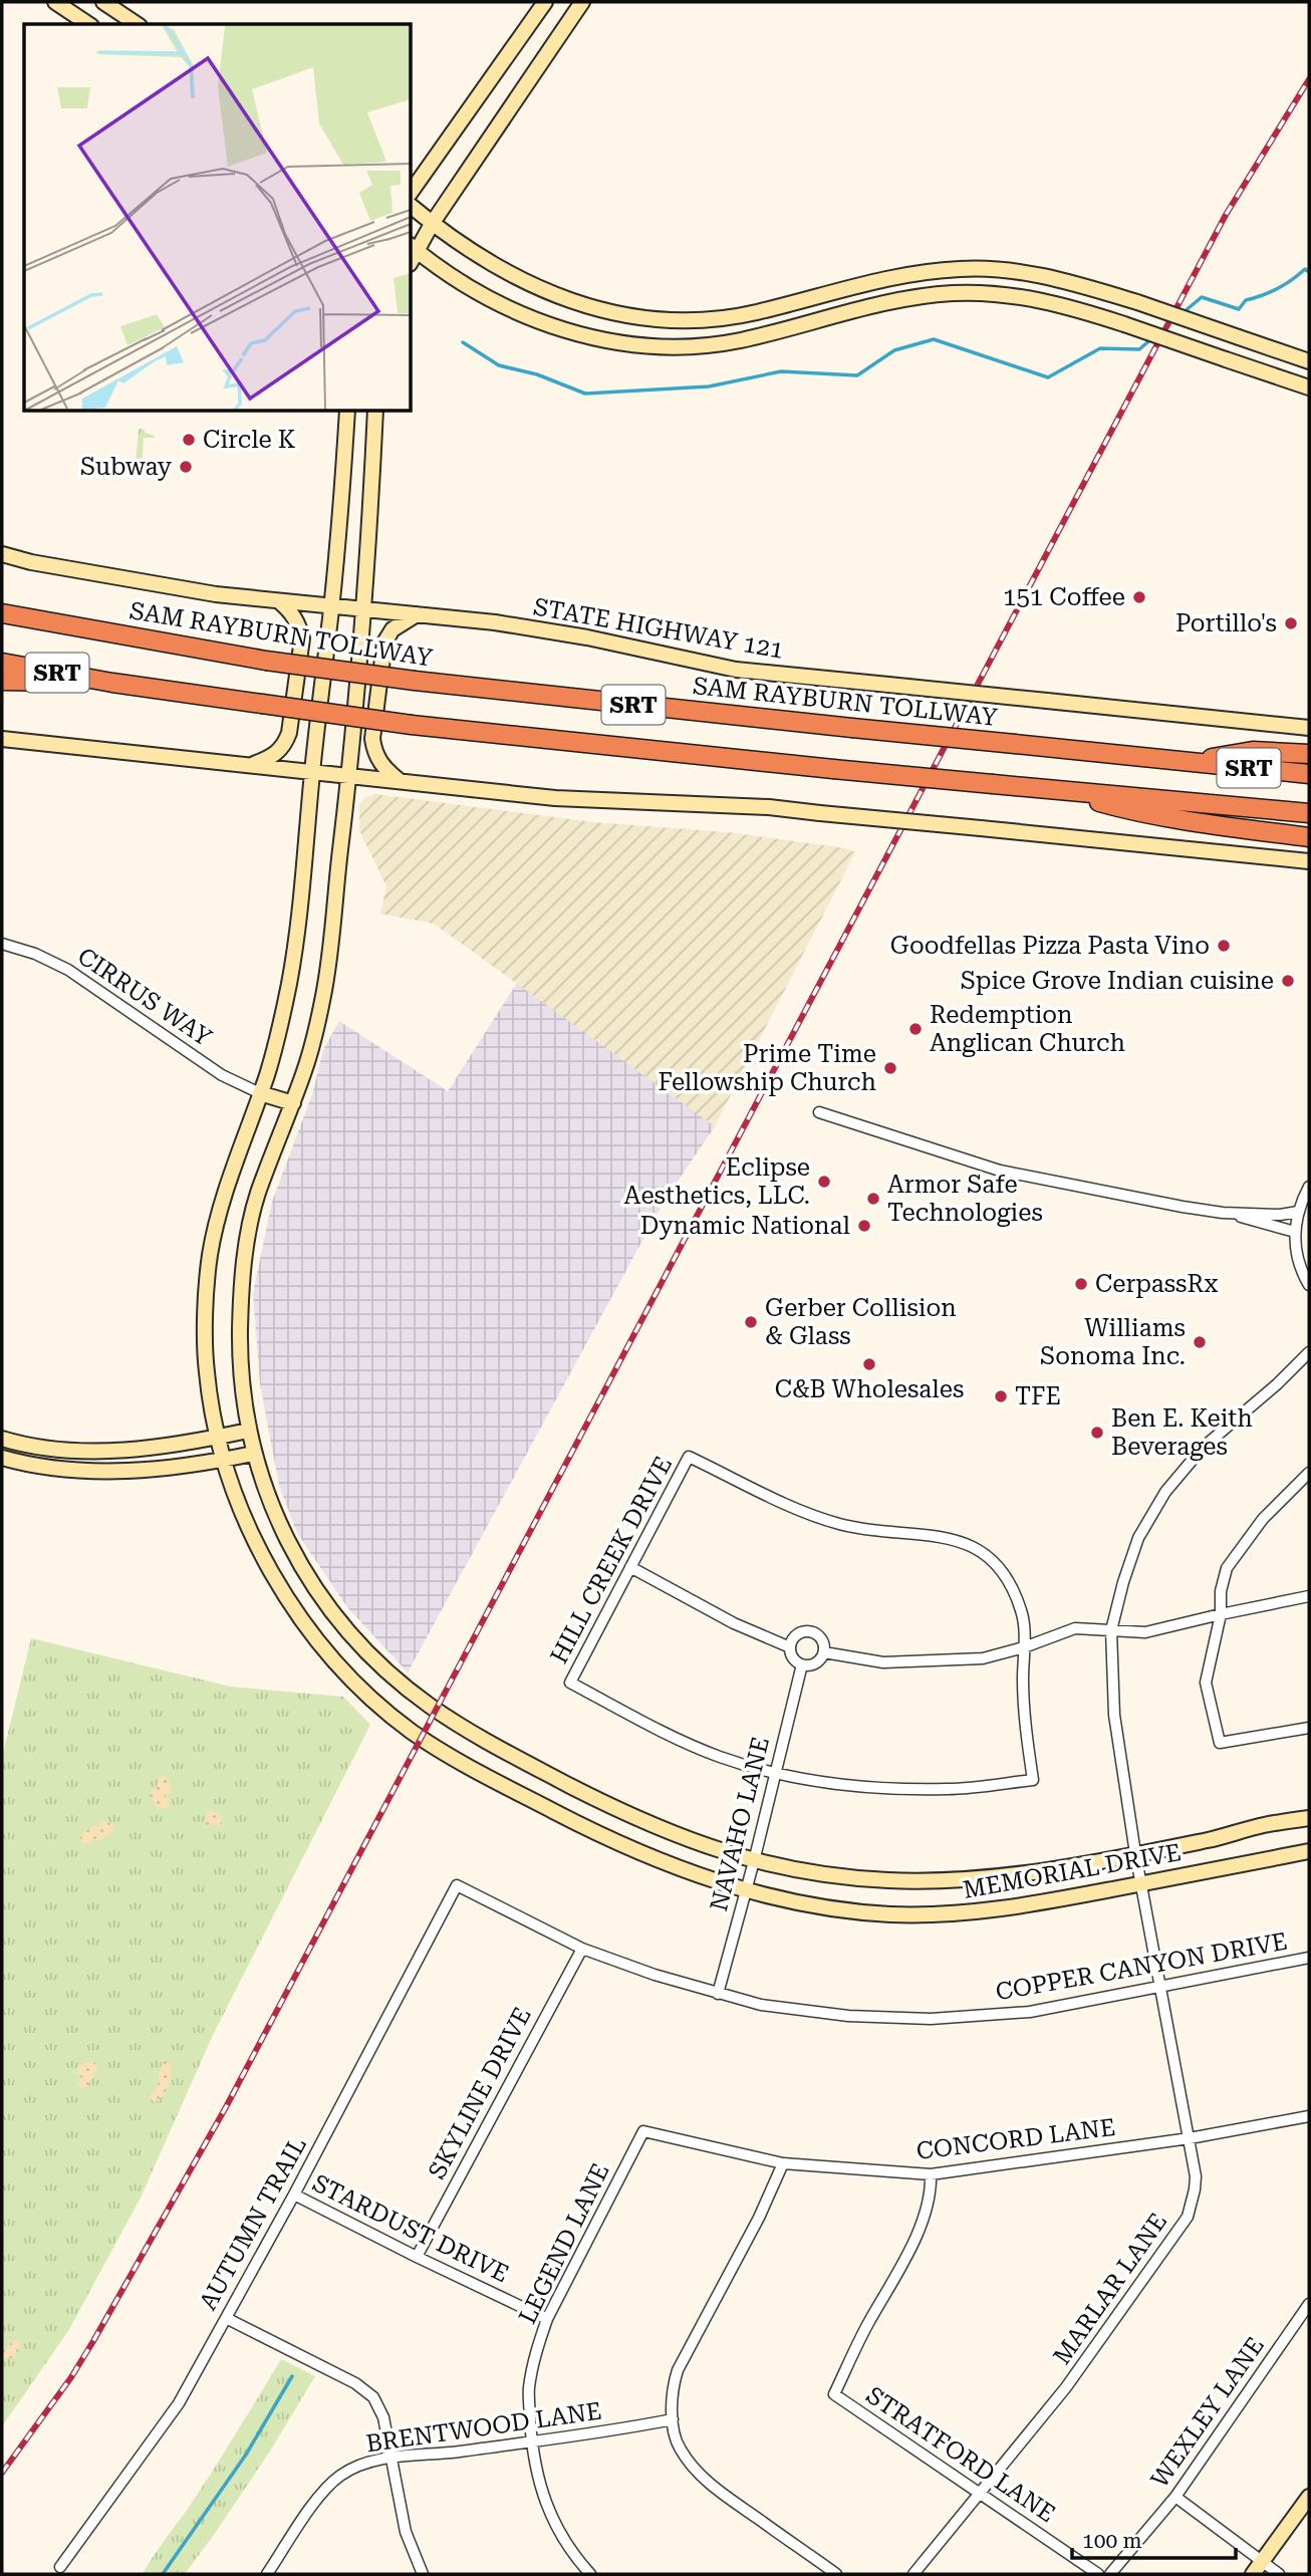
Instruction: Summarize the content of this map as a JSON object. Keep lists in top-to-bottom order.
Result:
{
  "streets": {
    "highway": ["SAM RAYBURN TOLLWAY", "SRT"],
    "main road": ["STATE HIGHWAY 121", "MEMORIAL DRIVE"],
    "street": [
      "CIRRUS WAY",
      "HILL CREEK DRIVE",
      "NAVAHO LANE",
      "COPPER CANYON DRIVE",
      "SKYLINE DRIVE",
      "CONCORD LANE",
      "AUTUMN TRAIL",
      "STARDUST DRIVE",
      "LEGEND LANE",
      "MARLAR LANE",
      "WEXLEY LANE",
      "BRENTWOOD LANE",
      "STRATFORD LANE"
    ]
  },
  "crossings": [
    ["STATE HIGHWAY 121", "MEMORIAL DRIVE"],
    ["CIRRUS WAY", "MEMORIAL DRIVE"],
    ["HILL CREEK DRIVE", "NAVAHO LANE"],
    ["NAVAHO LANE", "MEMORIAL DRIVE"],
    ["NAVAHO LANE", "COPPER CANYON DRIVE"],
    ["MEMORIAL DRIVE", "MARLAR LANE"],
    ["COPPER CANYON DRIVE", "SKYLINE DRIVE"],
    ["COPPER CANYON DRIVE", "AUTUMN TRAIL"],
    ["COPPER CANYON DRIVE", "MARLAR LANE"],
    ["SKYLINE DRIVE", "STARDUST DRIVE"],
    ["CONCORD LANE", "LEGEND LANE"],
    ["CONCORD LANE", "MARLAR LANE"],
    ["CONCORD LANE", "STRATFORD LANE"],
    ["AUTUMN TRAIL", "STARDUST DRIVE"],
    ["STARDUST DRIVE", "LEGEND LANE"],
    ["LEGEND LANE", "BRENTWOOD LANE"],
    ["MARLAR LANE", "STRATFORD LANE"]
  ],
  "places": [
    "Circle K",
    "Subway",
    "151 Coffee",
    "Portillo's",
    "Goodfellas Pizza Pasta Vino",
    "Spice Grove Indian cuisine",
    "Redemption Anglican Church",
    "Prime Time Fellowship Church",
    "Eclipse Aesthetics, LLC.",
    "Armor Safe Technologies",
    "Dynamic National",
    "CerpassRx",
    "Gerber Collision & Glass",
    "Williams Sonoma Inc.",
    "C&B Wholesales",
    "TFE",
    "Ben E. Keith Beverages"
  ],
  "scale_bar": "100 m"
}
